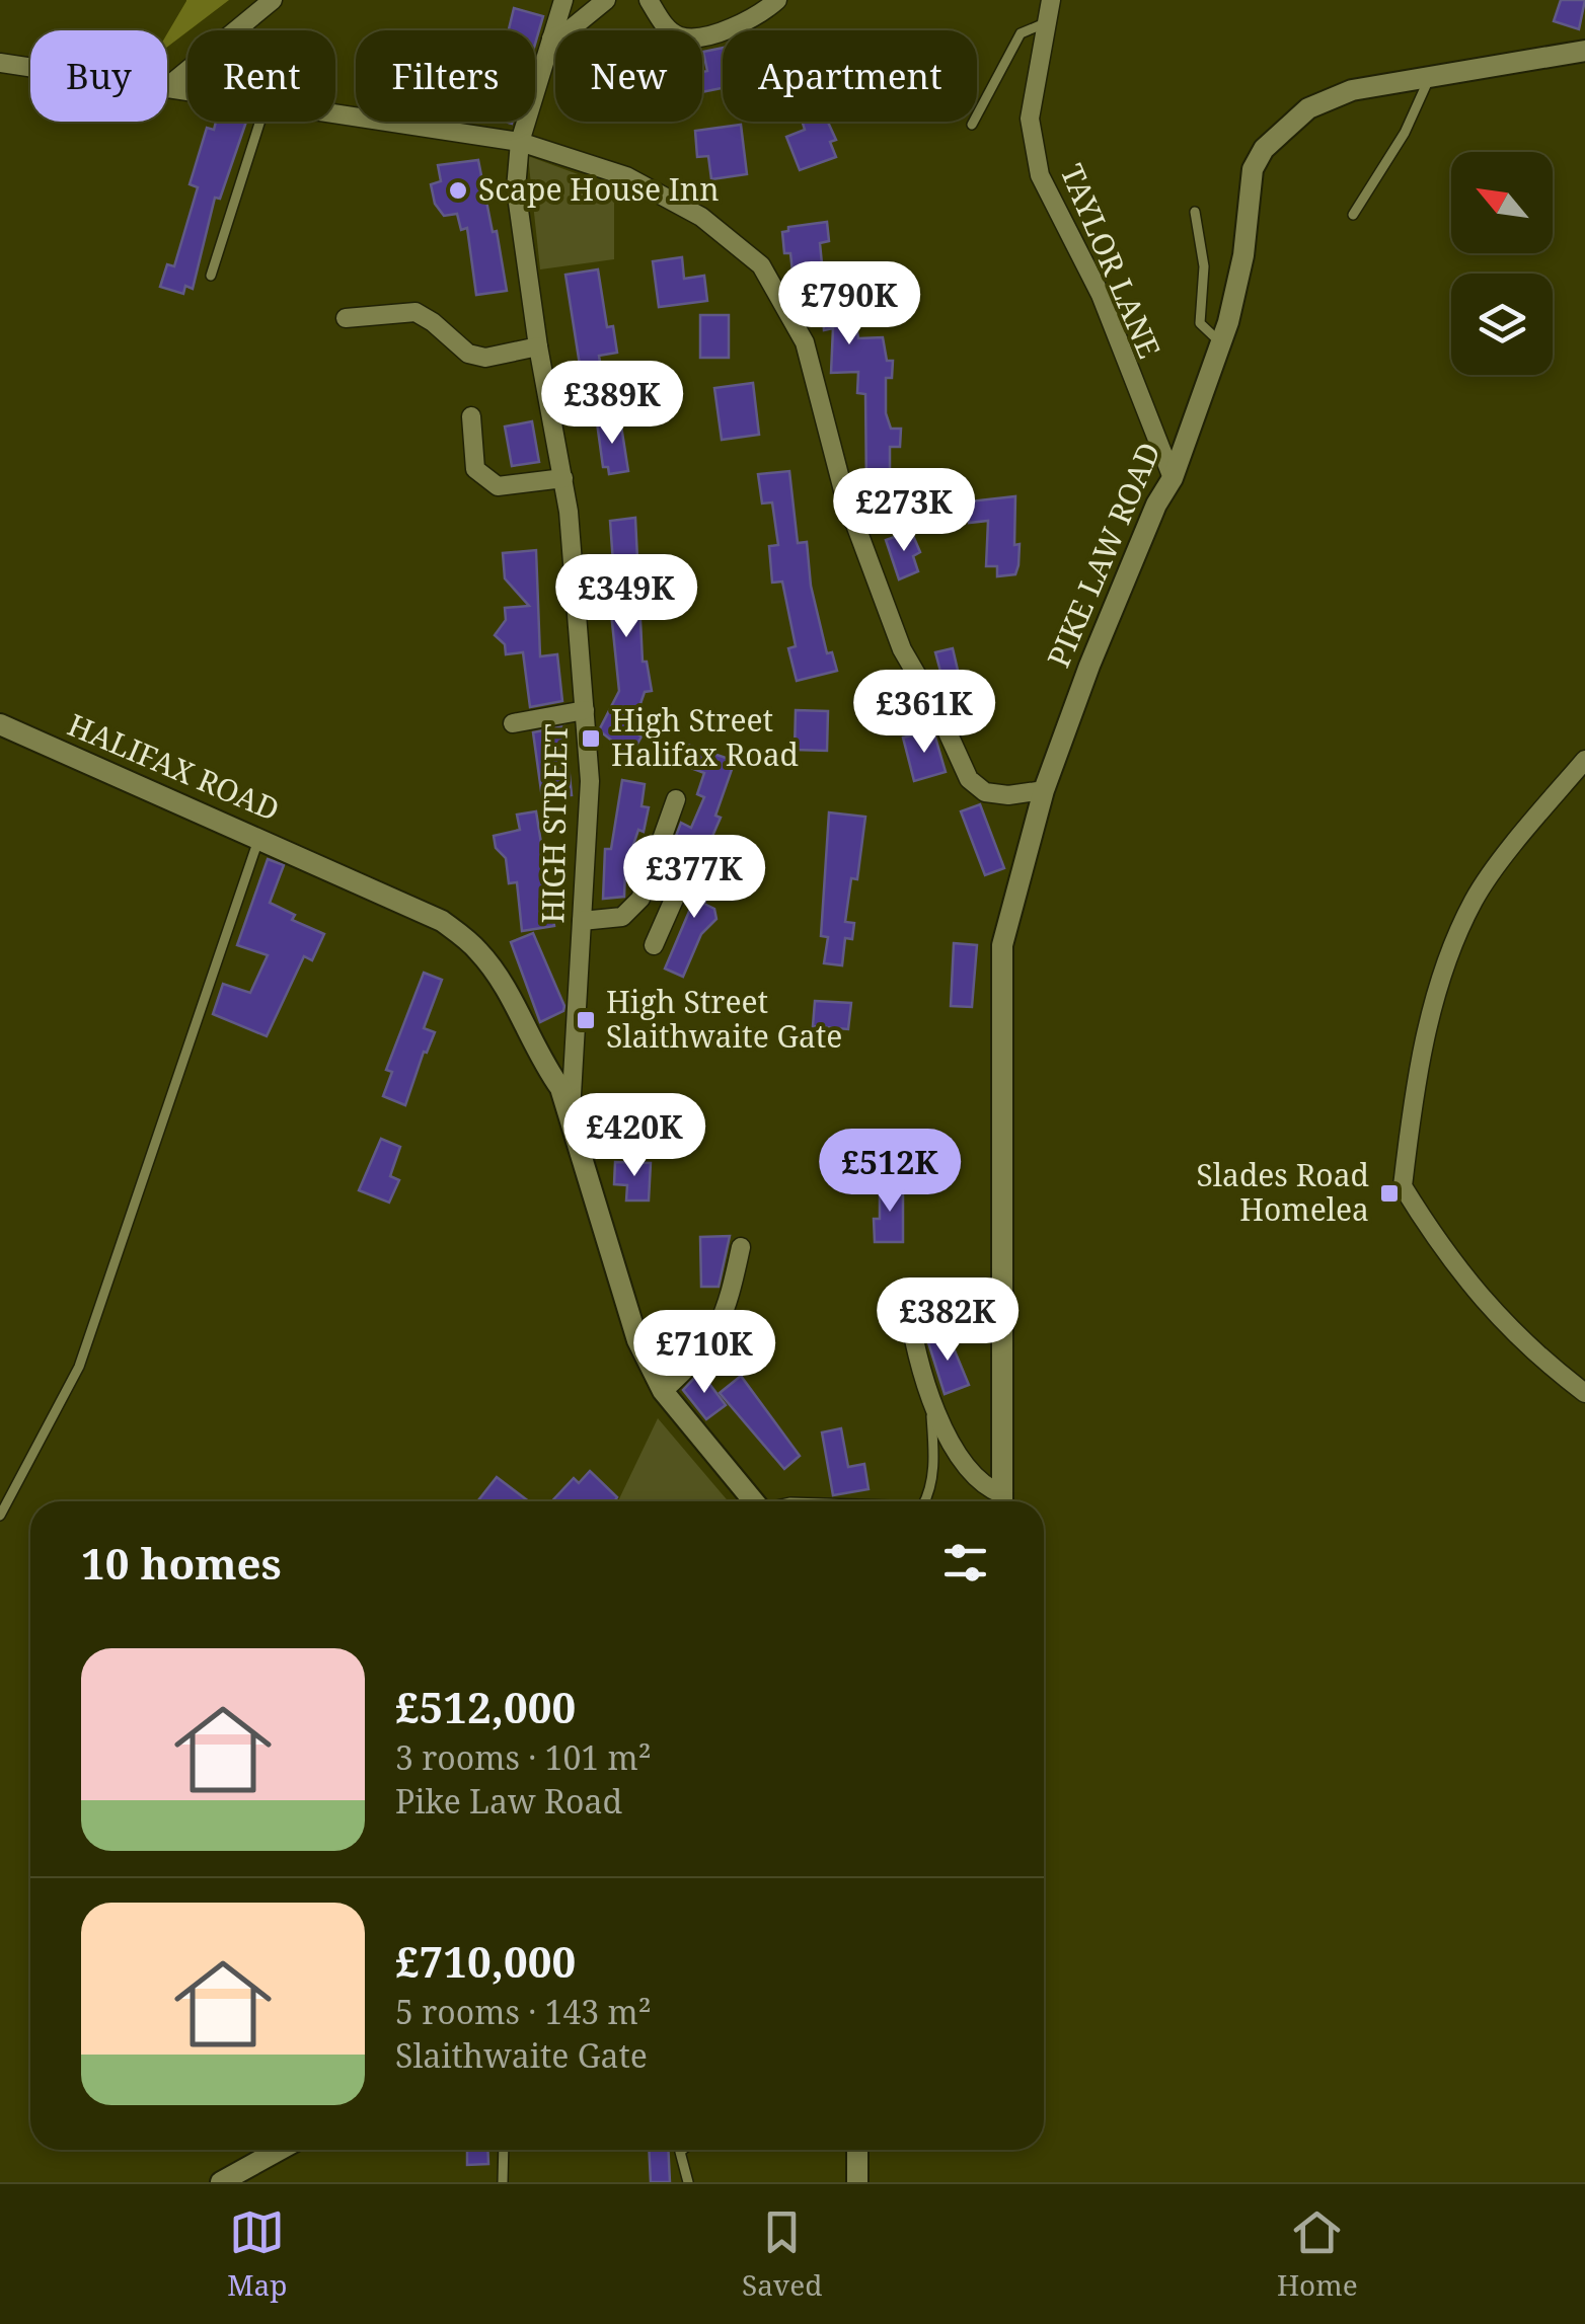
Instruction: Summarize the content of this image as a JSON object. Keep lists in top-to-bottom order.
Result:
{
  "streets": {
    "street": [
      "TAYLOR LANE",
      "PIKE LAW ROAD",
      "HALIFAX ROAD",
      "HIGH STREET"
    ]
  },
  "crossings": [
    ["TAYLOR LANE", "PIKE LAW ROAD"],
    ["HALIFAX ROAD", "HIGH STREET"]
  ],
  "places": {
    "other": ["Scape House Inn"],
    "transit": ["High Street Halifax Road", "High Street Slaithwaite Gate", "Slades Road Homelea"]
  },
  "north": "top left",
  "page": {
    "chip": [
      "Buy",
      "Rent",
      "Filters",
      "New",
      "Apartment"
    ],
    "price": [
      "£790K",
      "£389K",
      "£273K",
      "£349K",
      "£361K",
      "£377K",
      "£420K",
      "£512K",
      "£382K",
      "£710K"
    ],
    "heading": "10 homes",
    "list": [
      {
        "name": "£512,000",
        "note": "3 rooms · 101 m² · Pike Law Road"
      },
      {
        "name": "£710,000",
        "note": "5 rooms · 143 m² · Slaithwaite Gate"
      }
    ],
    "tabs": ["Map", "Saved", "Home"]
  }
}
